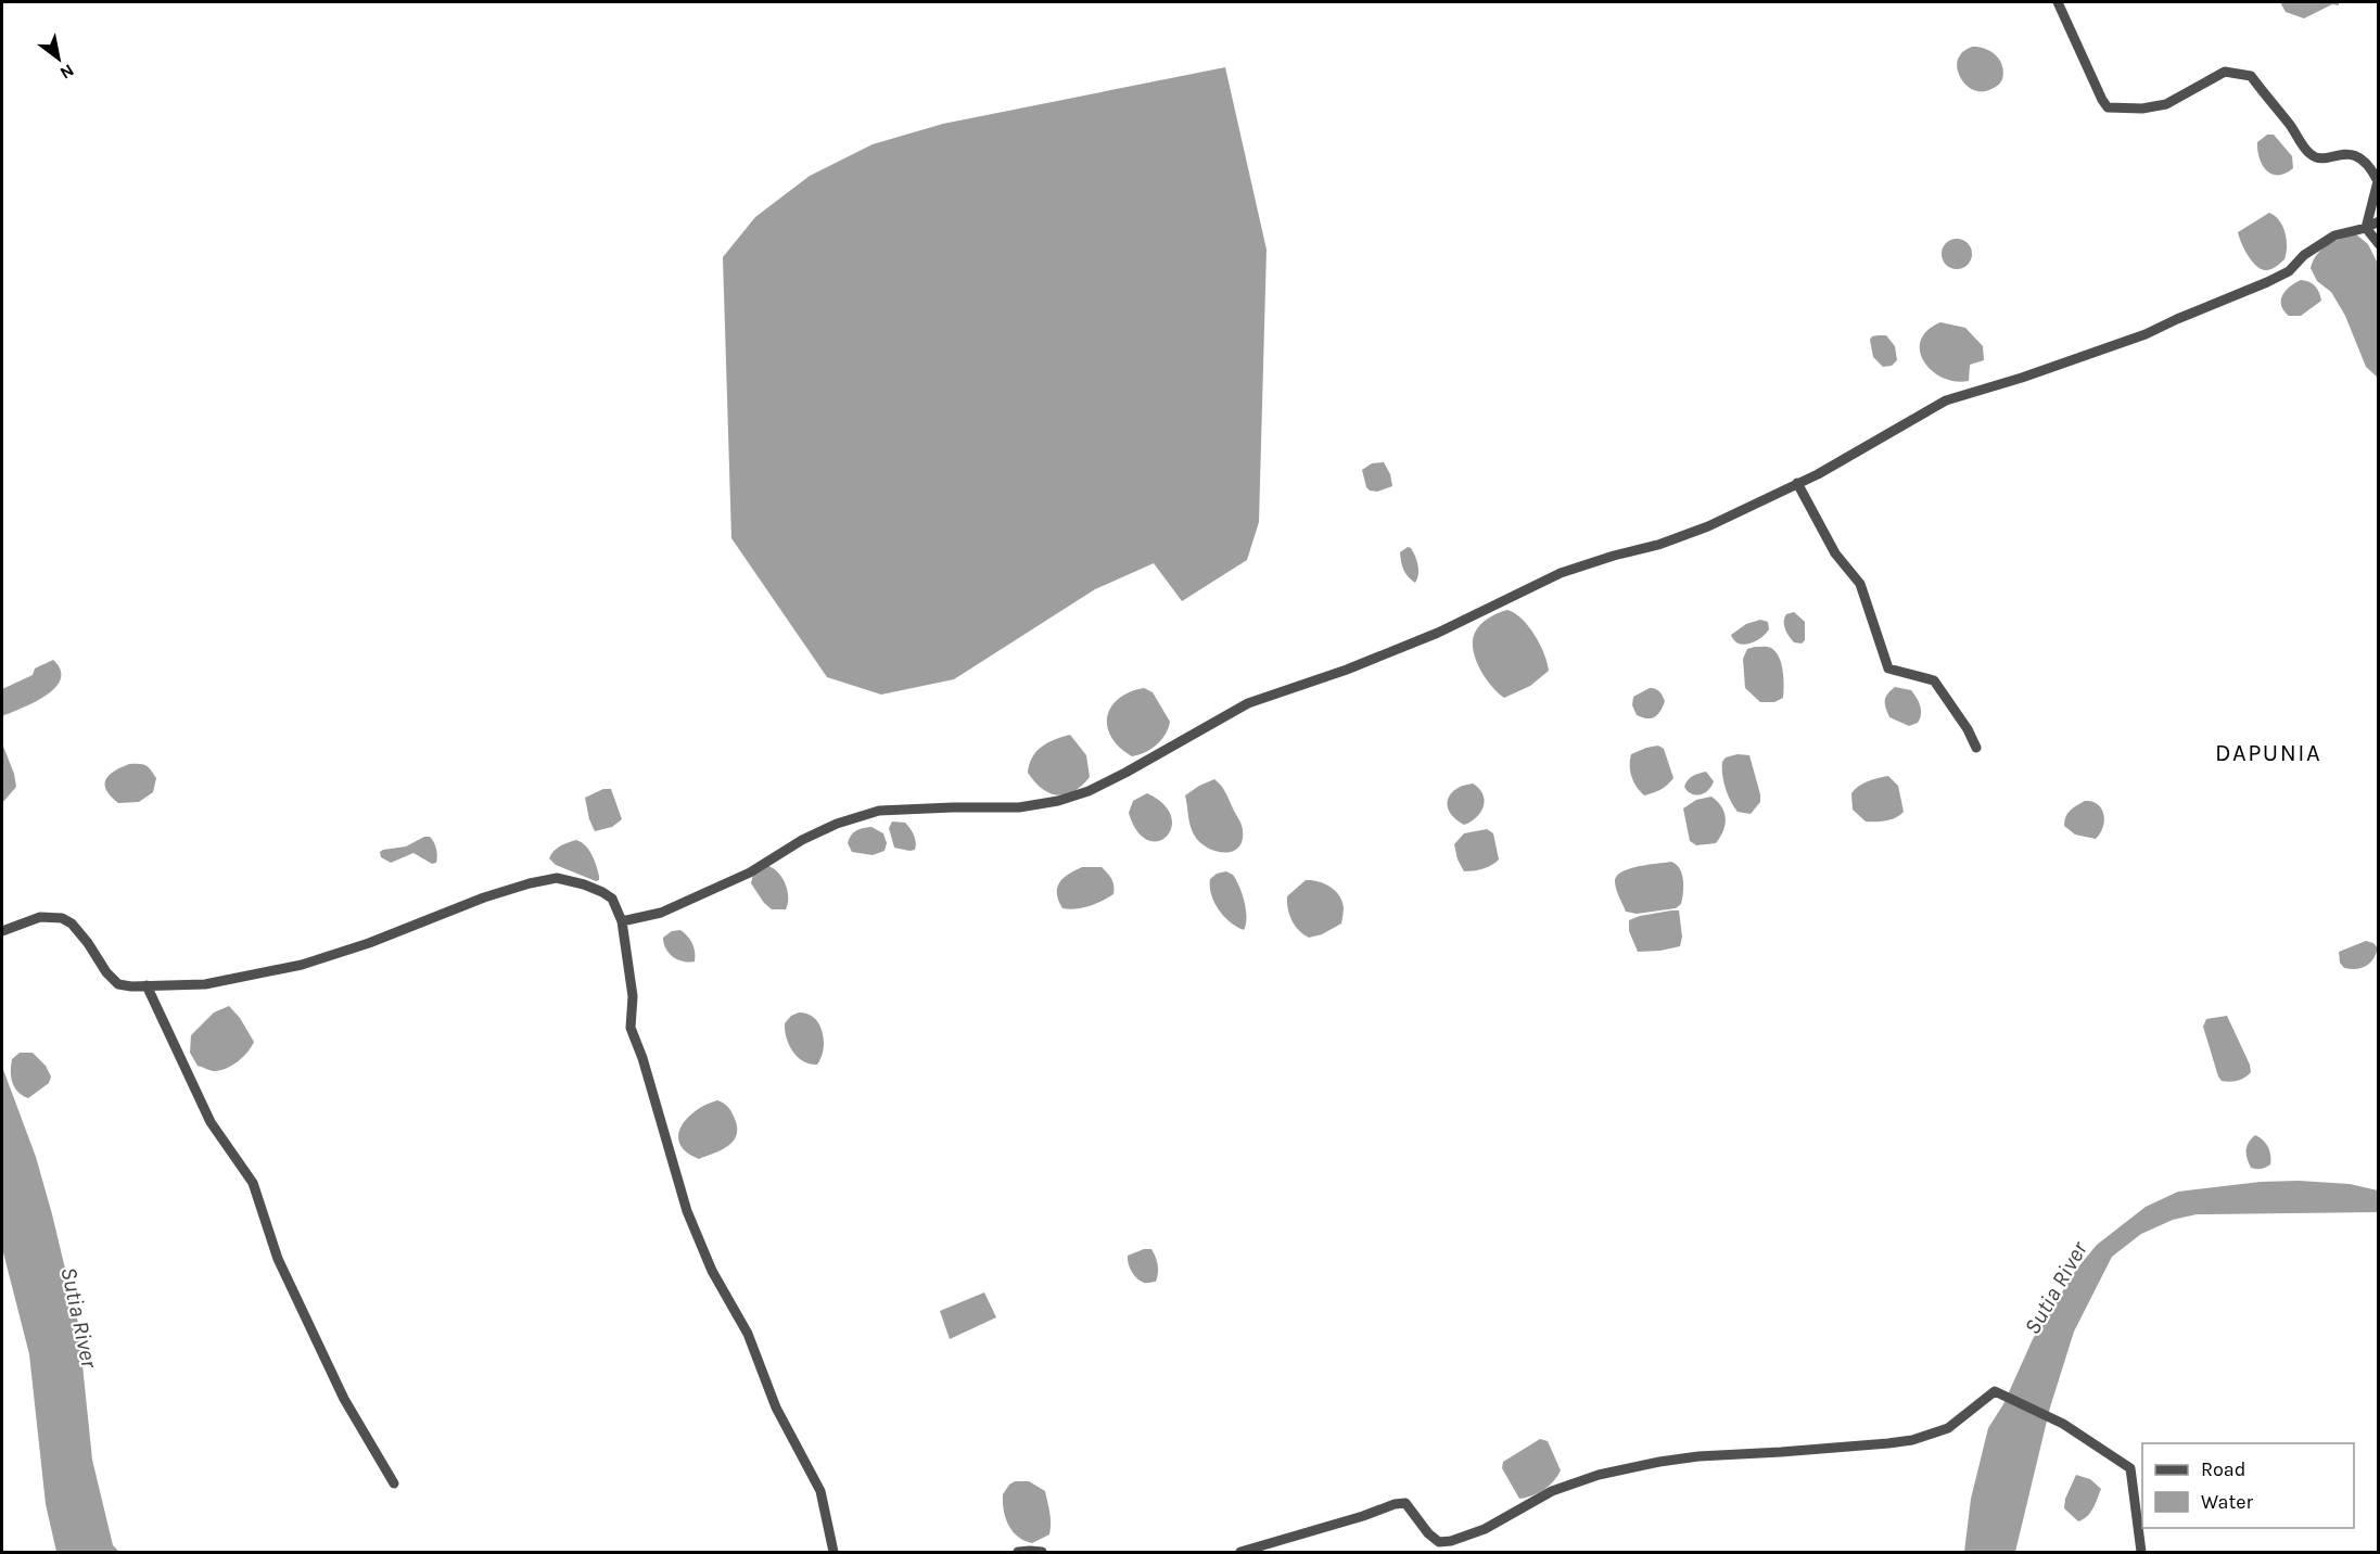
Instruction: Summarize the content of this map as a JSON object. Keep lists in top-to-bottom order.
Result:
{
  "districts": ["DAPUNIA"],
  "water": ["Sutia River"],
  "legend": ["Road", "Water"],
  "north": "bottom right"
}
